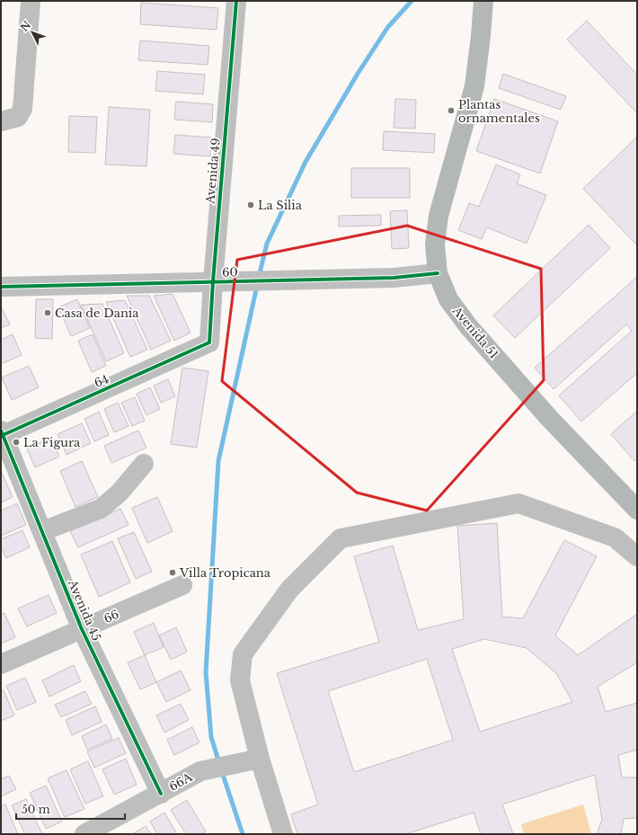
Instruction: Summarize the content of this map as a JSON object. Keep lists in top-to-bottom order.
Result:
{
  "streets": {
    "main road": ["Avenida 51"],
    "street": [
      "Avenida 49",
      "60",
      "64",
      "Avenida 45",
      "66",
      "66A"
    ]
  },
  "crossings": [
    ["Avenida 49", "60"],
    ["Avenida 49", "64"],
    ["60", "Avenida 51"],
    ["64", "Avenida 45"],
    ["Avenida 45", "66"],
    ["Avenida 45", "66A"]
  ],
  "places": [
    "Plantas ornamentales",
    "La Silia",
    "Casa de Dania",
    "La Figura",
    "Villa Tropicana"
  ],
  "scale_bar": "50 m",
  "north": "top left"
}
